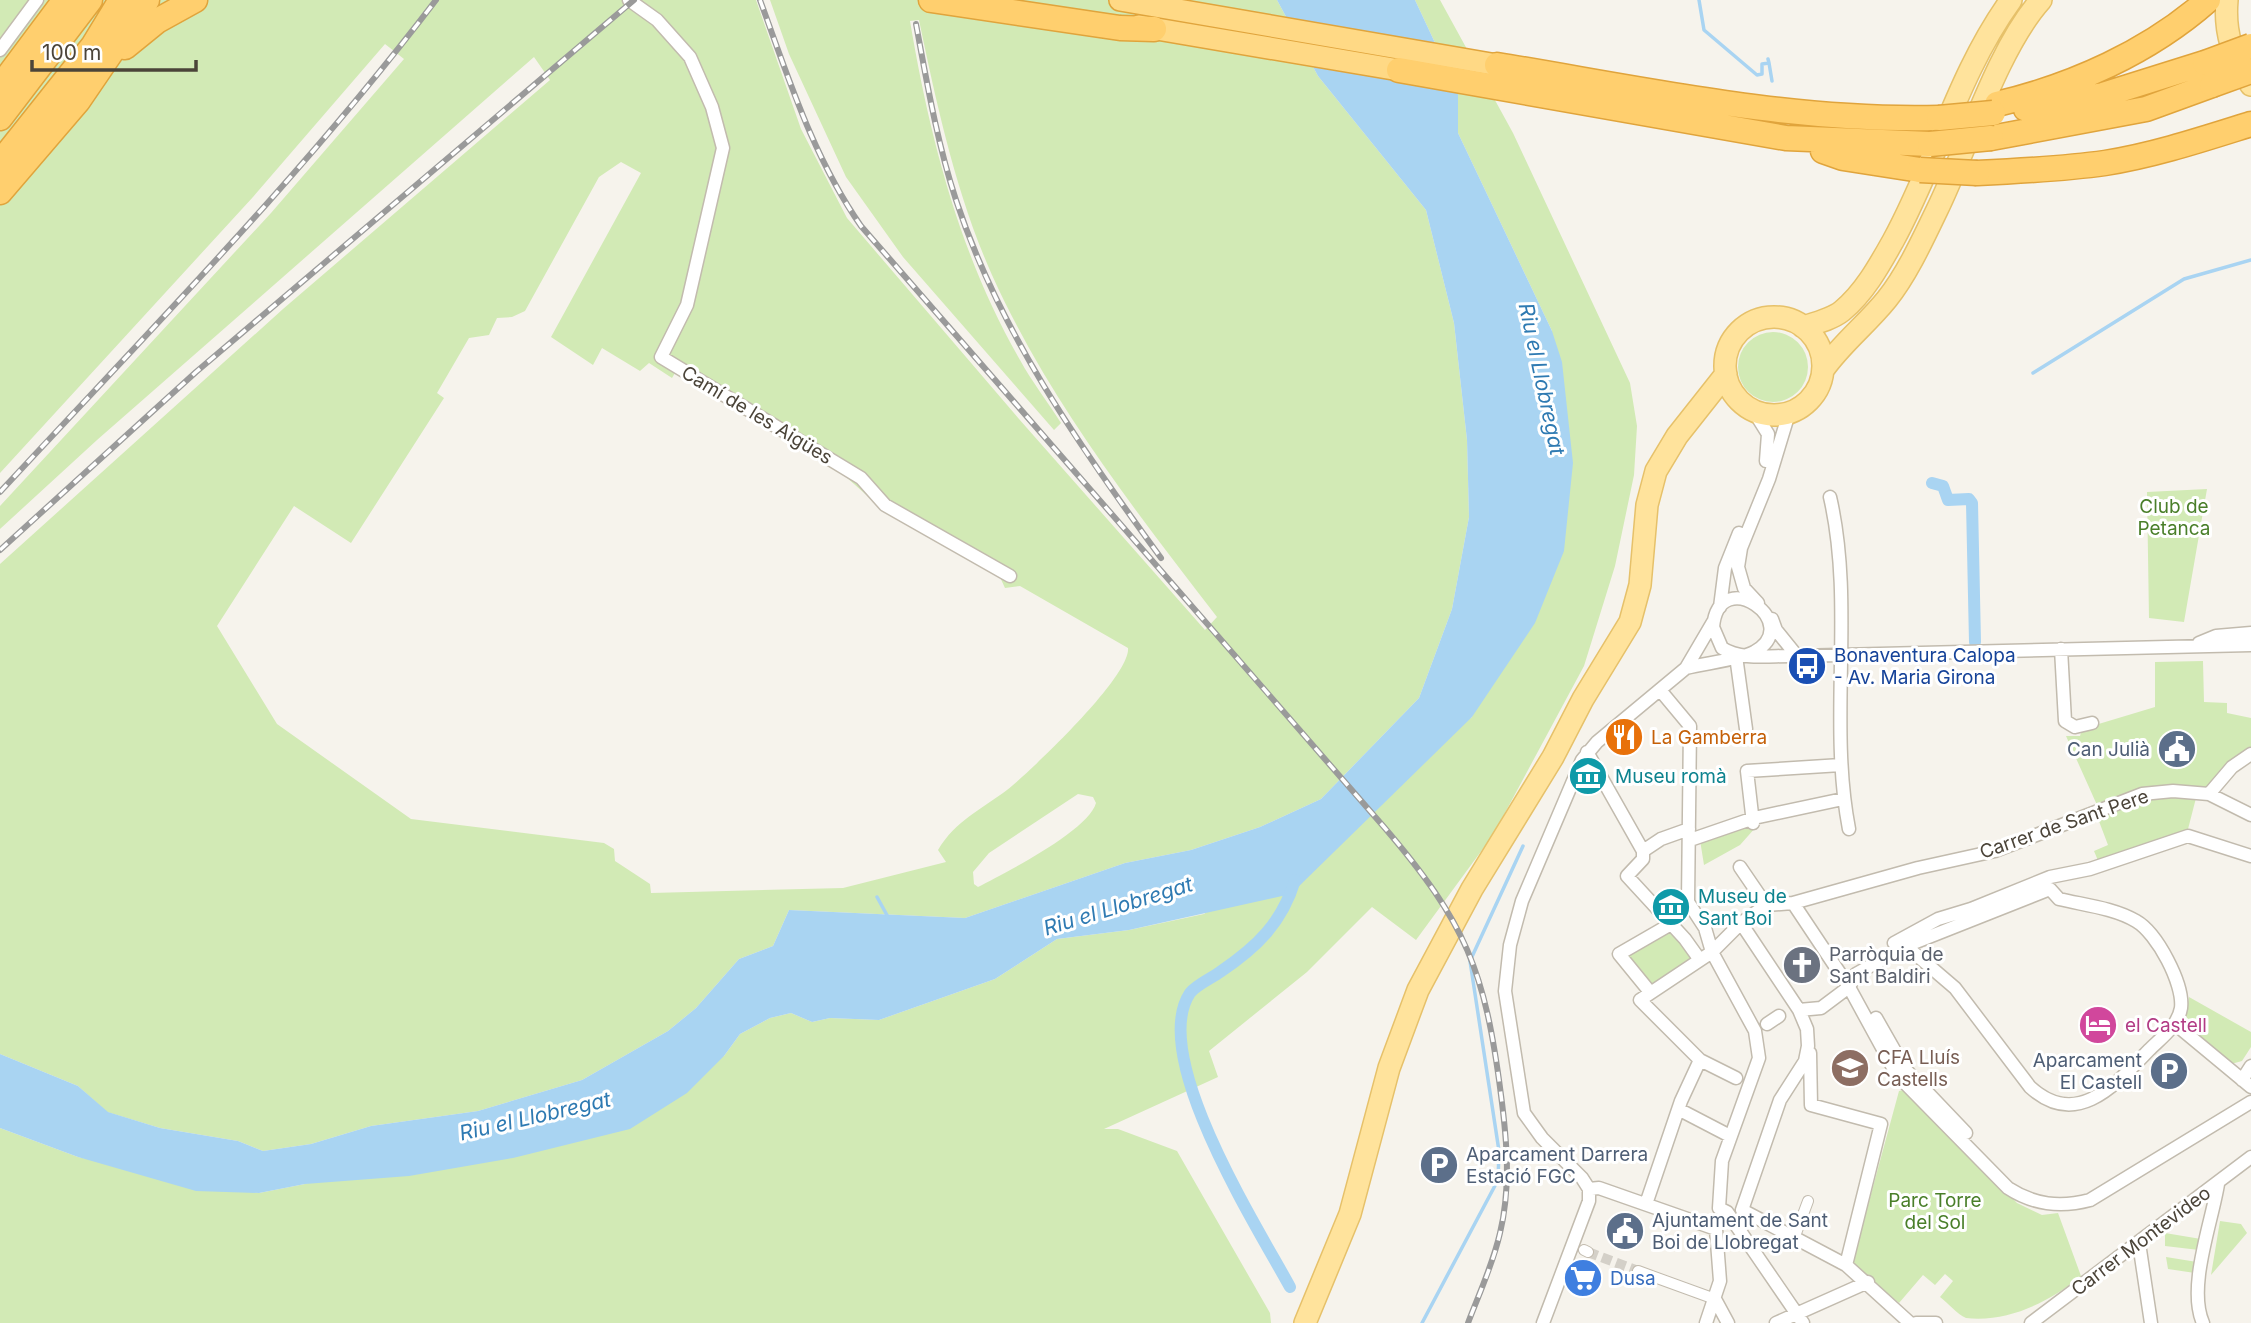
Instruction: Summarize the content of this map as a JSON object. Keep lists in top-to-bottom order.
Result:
{
  "streets": {
    "street": ["Camí de les Aigües", "Carrer de Sant Pere", "Carrer Montevideo"]
  },
  "water": ["Riu el Llobregat"],
  "parks": ["Club de Petanca", "Parc Torre del Sol"],
  "places": {
    "bus stop": ["Bonaventura Calopa - Av. Maria Girona"],
    "restaurant": ["La Gamberra"],
    "public building": ["Can Julià", "Ajuntament de Sant Boi de Llobregat"],
    "museum": ["Museu romà", "Museu de Sant Boi"],
    "church": ["Parròquia de Sant Baldiri"],
    "hotel": ["el Castell"],
    "school or university": ["CFA Lluís Castells"],
    "parking": ["Aparcament El Castell", "Aparcament Darrera Estació FGC"],
    "supermarket": ["Dusa"]
  },
  "scale_bar": "100 m"
}
